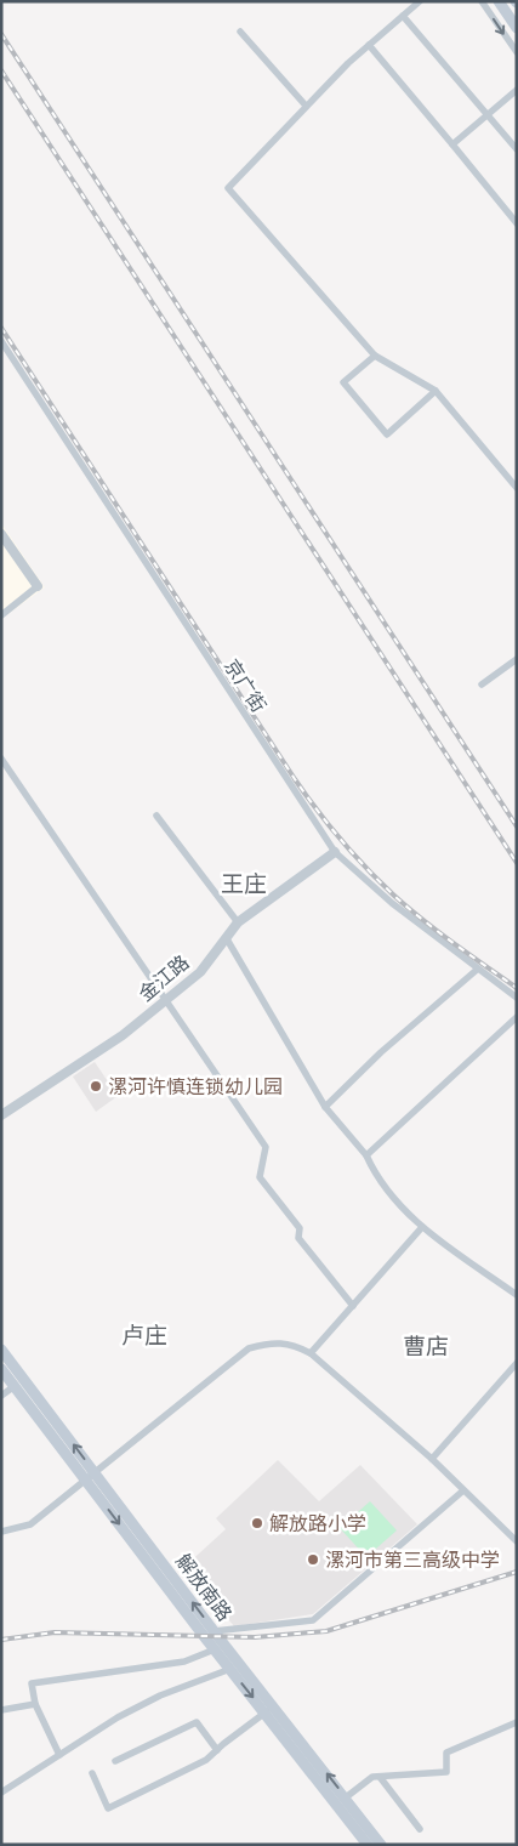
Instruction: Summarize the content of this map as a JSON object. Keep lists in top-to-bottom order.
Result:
{
  "streets": {
    "main road": ["解放南路"],
    "street": ["京广街", "金江路"]
  },
  "crossings": [
    ["京广街", "金江路"]
  ],
  "districts": ["王庄", "卢庄", "曹店"],
  "places": ["漯河许慎连锁幼儿园", "解放路小学", "漯河市第三高级中学"]
}
